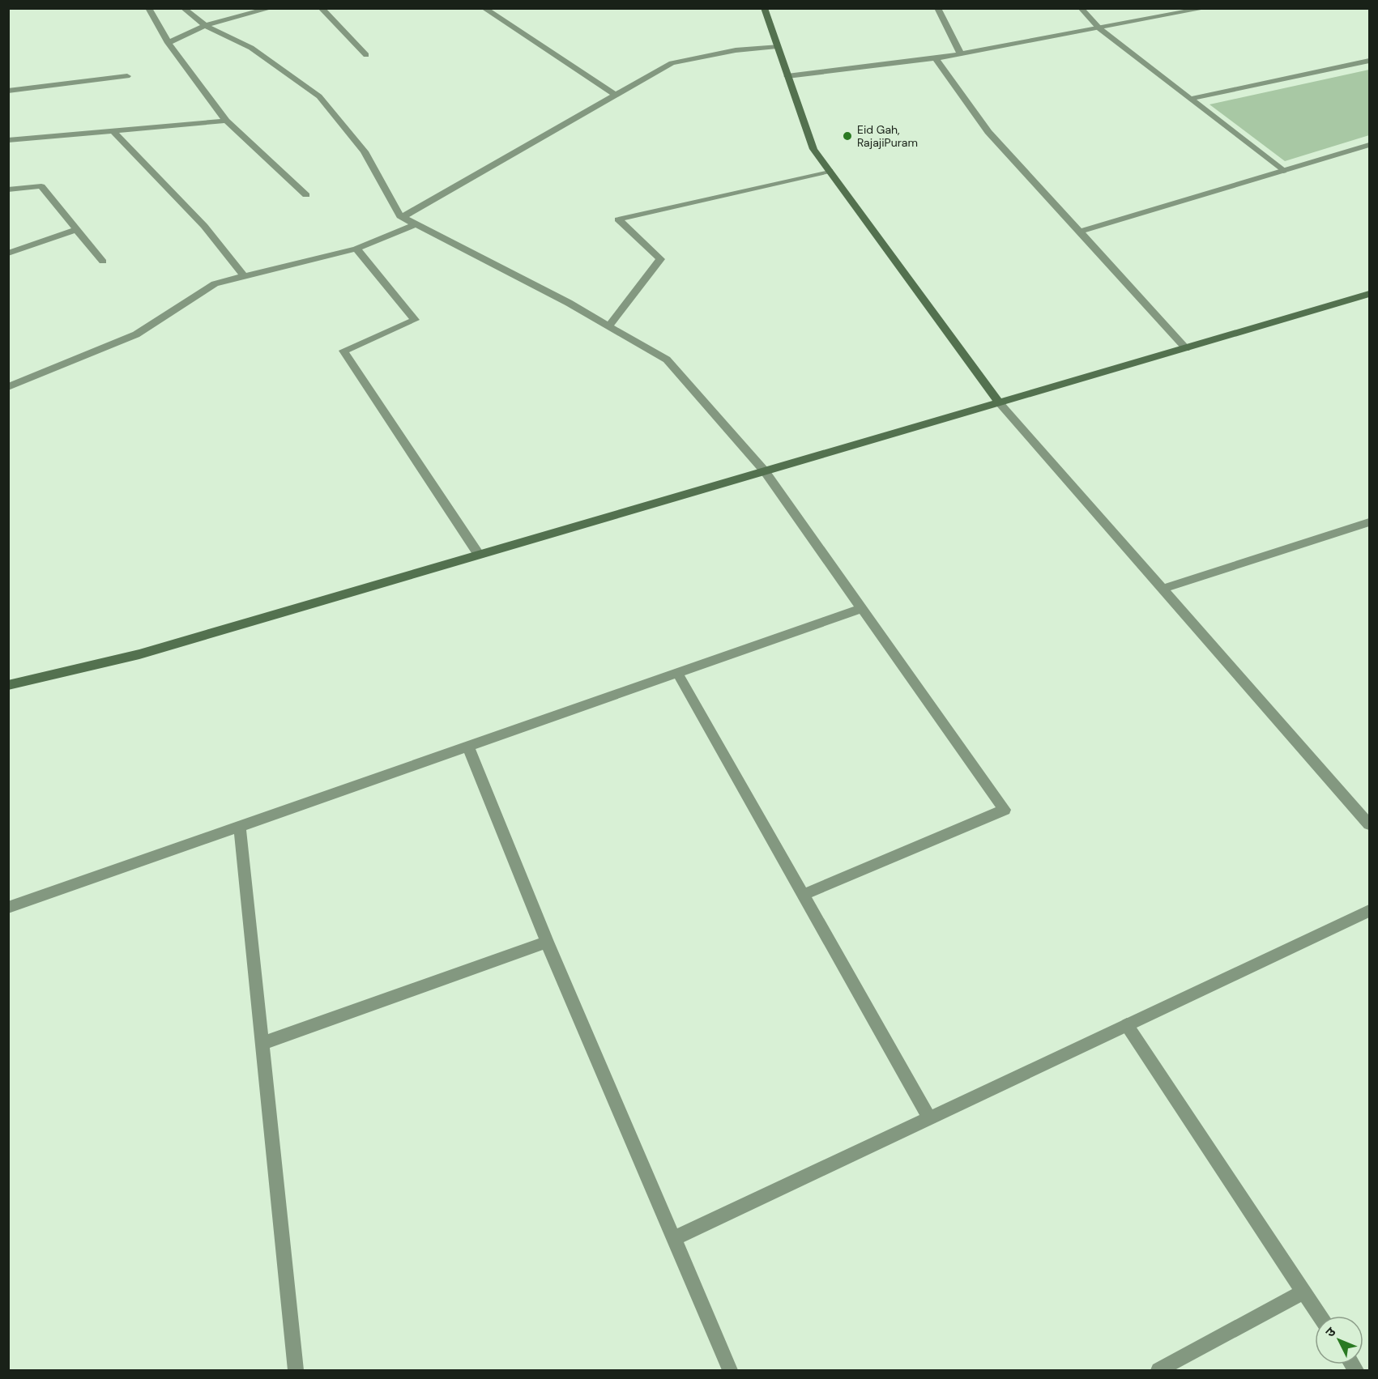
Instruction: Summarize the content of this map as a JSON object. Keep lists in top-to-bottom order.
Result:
{
  "places": ["Eid Gah, RajajiPuram"],
  "north": "top left"
}
